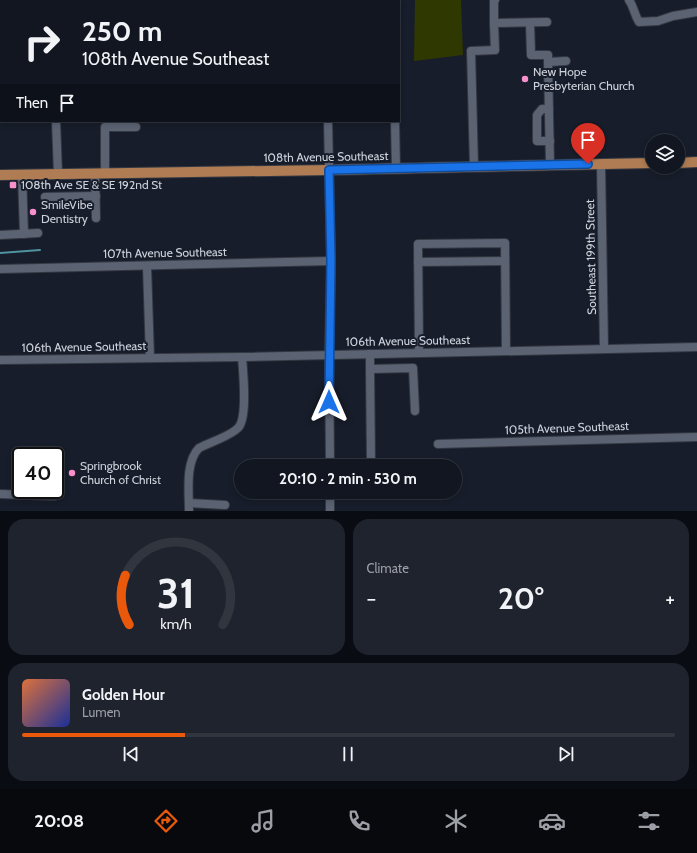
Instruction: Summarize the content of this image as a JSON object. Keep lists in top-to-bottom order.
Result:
{
  "streets": {
    "main road": ["108th Avenue Southeast"],
    "street": [
      "107th Avenue Southeast",
      "Southeast 199th Street",
      "106th Avenue Southeast",
      "105th Avenue Southeast"
    ]
  },
  "crossings": [
    ["108th Avenue Southeast", "Southeast 199th Street"],
    ["Southeast 199th Street", "106th Avenue Southeast"]
  ],
  "places": {
    "other": ["New Hope Presbyterian Church", "SmileVibe Dentistry", "Springbrook Church of Christ"],
    "transit": ["108th Ave SE & SE 192nd St"]
  },
  "page": {
    "turn": ["250 m", "108th Avenue Southeast"],
    "then": "Then",
    "limit": "40",
    "trip": "20:10 · 2 min · 530 m",
    "tile": "Climate",
    "heat": ["−", "20°", "+"],
    "song": ["Golden Hour", "Lumen"],
    "tabs": "20:08",
    "gauge": ["31", "km/h"]
  }
}
